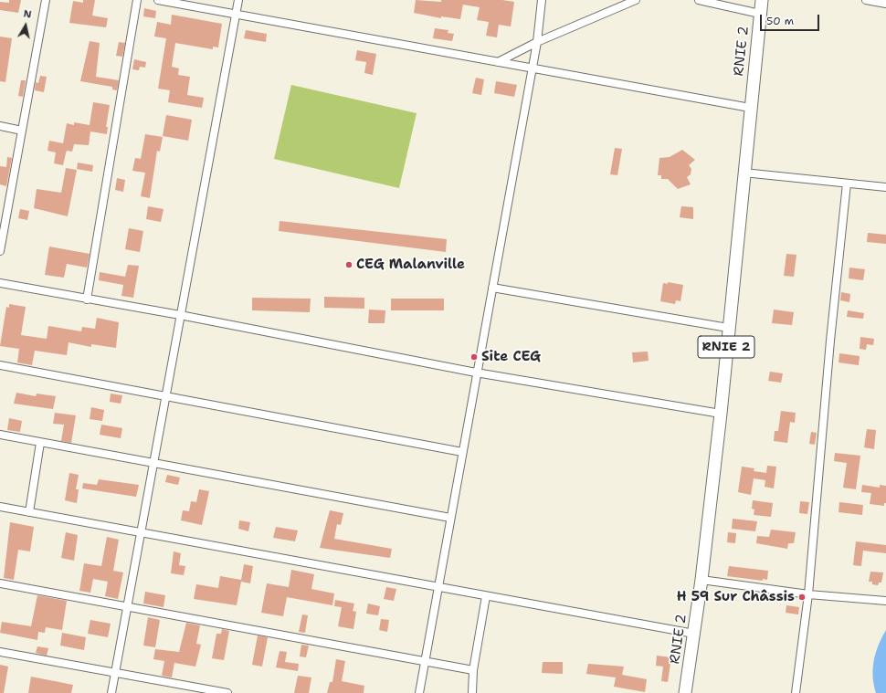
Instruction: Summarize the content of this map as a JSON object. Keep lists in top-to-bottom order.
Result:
{
  "streets": {
    "main road": ["RNIE 2"]
  },
  "places": ["CEG Malanville", "Site CEG", "H 59 Sur Châssis"],
  "scale_bar": "50 m",
  "north": "top"
}
